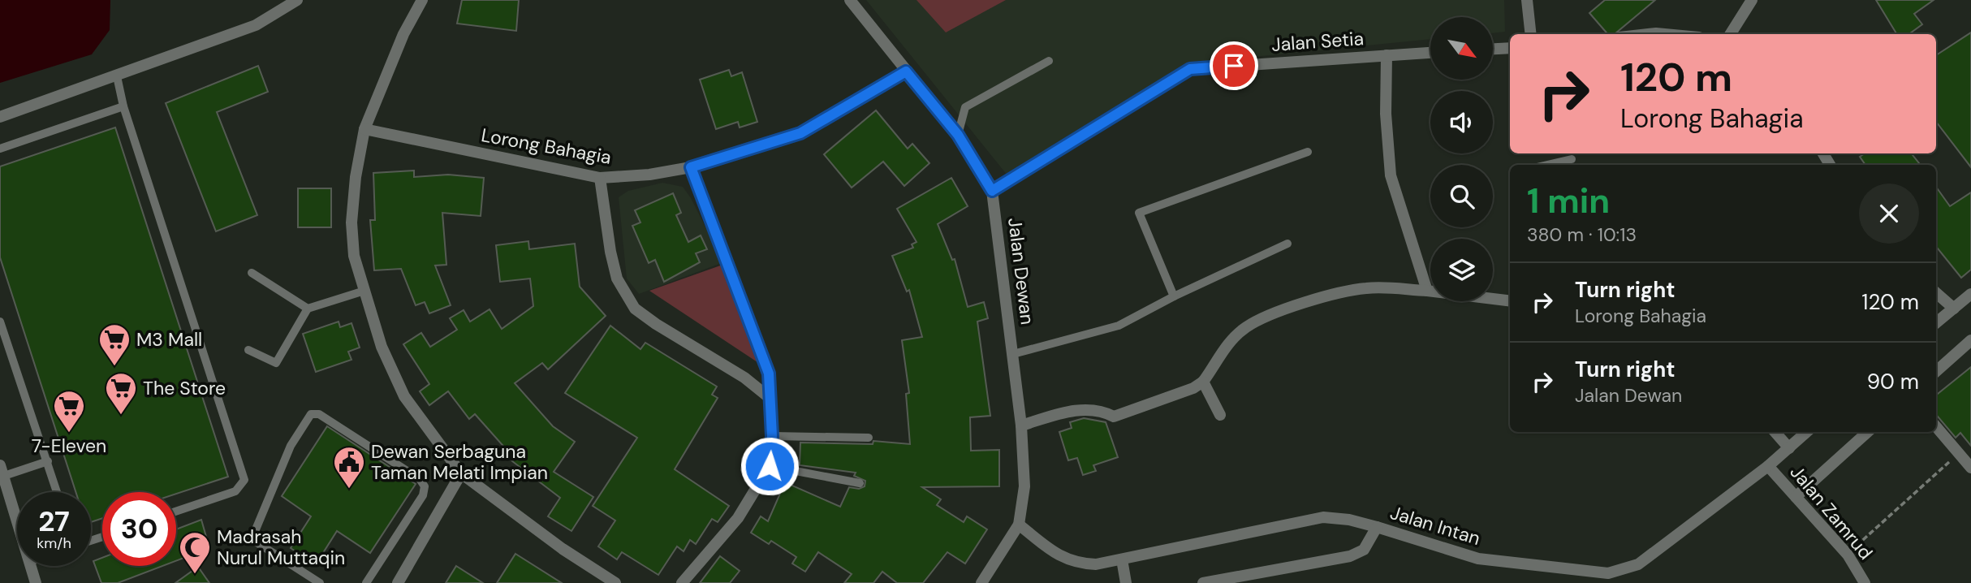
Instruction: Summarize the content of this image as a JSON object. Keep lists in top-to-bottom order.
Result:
{
  "streets": {
    "street": [
      "Jalan Setia",
      "Lorong Bahagia",
      "Jalan Dewan",
      "Jalan Zamrud",
      "Jalan Intan"
    ]
  },
  "crossings": [
    ["Jalan Setia", "Jalan Dewan"],
    ["Lorong Bahagia", "Jalan Dewan"],
    ["Jalan Dewan", "Jalan Intan"],
    ["Jalan Zamrud", "Jalan Intan"]
  ],
  "places": {
    "supermarket": ["M3 Mall", "The Store", "7-Eleven"],
    "public building": ["Dewan Serbaguna Taman Melati Impian"],
    "mosque": ["Madrasah Nurul Muttaqin"]
  },
  "north": "bottom right",
  "page": {
    "turn": ["120 m", "Lorong Bahagia"],
    "heading": ["1 min", "380 m · 10:13"],
    "list": [
      {
        "name": "Turn right",
        "note": "Lorong Bahagia",
        "value": "120 m"
      },
      {
        "name": "Turn right",
        "note": "Jalan Dewan",
        "value": "90 m"
      }
    ],
    "speed": "27 km/h",
    "limit": "30"
  }
}
